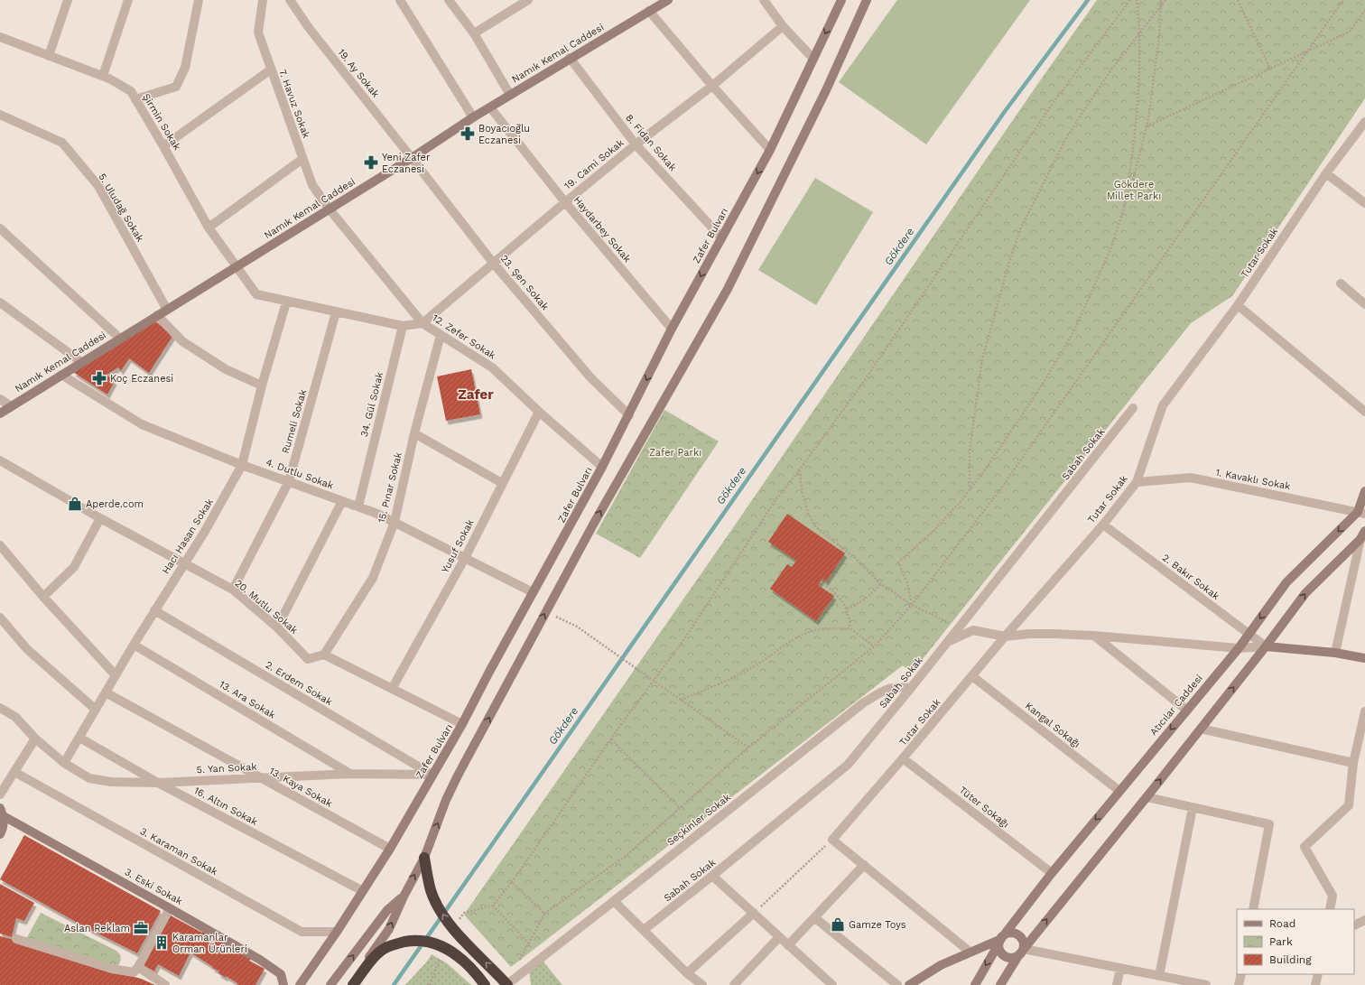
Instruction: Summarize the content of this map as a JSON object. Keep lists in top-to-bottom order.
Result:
{
  "streets": {
    "main road": [
      "Namık Kemal Caddesi",
      "Zafer Bulvarı",
      "Atıcılar Caddesi",
      "3. Eski Sokak"
    ],
    "street": [
      "19. Ay Sokak",
      "7. Havuz Sokak",
      "Şirmin Sokak",
      "8. Fidan Sokak",
      "19. Cami Sokak",
      "5. Uludağ Sokak",
      "Haydarbey Sokak",
      "Tutar Sokak",
      "23. Şen Sokak",
      "12. Zefer Sokak",
      "34. Gül Sokak",
      "Rumeli Sokak",
      "Sabah Sokak",
      "4. Dutlu Sokak",
      "1. Kavaklı Sokak",
      "15. Pınar Sokak",
      "Hacı Hasan Sokak",
      "Yusuf Sokak",
      "2. Bakır Sokak",
      "20. Mutlu Sokak",
      "2. Erdem Sokak",
      "13. Ara Sokak",
      "Kangal Sokağı",
      "5. Yan Sokak",
      "13. Kaya Sokak",
      "16. Altın Sokak",
      "Tüter Sokağı",
      "Seçkinler Sokak",
      "3. Karaman Sokak"
    ]
  },
  "crossings": [
    ["Namık Kemal Caddesi", "19. Ay Sokak"],
    ["Namık Kemal Caddesi", "7. Havuz Sokak"],
    ["Namık Kemal Caddesi", "Şirmin Sokak"],
    ["Namık Kemal Caddesi", "8. Fidan Sokak"],
    ["Namık Kemal Caddesi", "5. Uludağ Sokak"],
    ["Namık Kemal Caddesi", "Haydarbey Sokak"],
    ["Namık Kemal Caddesi", "23. Şen Sokak"],
    ["Namık Kemal Caddesi", "12. Zefer Sokak"],
    ["Namık Kemal Caddesi", "4. Dutlu Sokak"],
    ["19. Ay Sokak", "23. Şen Sokak"],
    ["7. Havuz Sokak", "12. Zefer Sokak"],
    ["Şirmin Sokak", "34. Gül Sokak"],
    ["Şirmin Sokak", "Rumeli Sokak"],
    ["Şirmin Sokak", "Hacı Hasan Sokak"],
    ["8. Fidan Sokak", "19. Cami Sokak"],
    ["8. Fidan Sokak", "Zafer Bulvarı"],
    ["19. Cami Sokak", "Haydarbey Sokak"],
    ["19. Cami Sokak", "23. Şen Sokak"],
    ["19. Cami Sokak", "12. Zefer Sokak"],
    ["Haydarbey Sokak", "Zafer Bulvarı"],
    ["Zafer Bulvarı", "23. Şen Sokak"],
    ["Zafer Bulvarı", "12. Zefer Sokak"],
    ["Zafer Bulvarı", "4. Dutlu Sokak"],
    ["Zafer Bulvarı", "2. Erdem Sokak"],
    ["Zafer Bulvarı", "5. Yan Sokak"],
    ["Zafer Bulvarı", "13. Kaya Sokak"],
    ["Zafer Bulvarı", "16. Altın Sokak"],
    ["Zafer Bulvarı", "3. Karaman Sokak"],
    ["Tutar Sokak", "1. Kavaklı Sokak"],
    ["Tutar Sokak", "2. Bakır Sokak"],
    ["Tutar Sokak", "Kangal Sokağı"],
    ["Tutar Sokak", "Tüter Sokağı"],
    ["12. Zefer Sokak", "15. Pınar Sokak"],
    ["12. Zefer Sokak", "Yusuf Sokak"],
    ["34. Gül Sokak", "4. Dutlu Sokak"],
    ["Rumeli Sokak", "4. Dutlu Sokak"],
    ["Rumeli Sokak", "20. Mutlu Sokak"],
    ["Sabah Sokak", "Seçkinler Sokak"],
    ["4. Dutlu Sokak", "15. Pınar Sokak"],
    ["4. Dutlu Sokak", "Hacı Hasan Sokak"],
    ["4. Dutlu Sokak", "Yusuf Sokak"],
    ["1. Kavaklı Sokak", "Atıcılar Caddesi"],
    ["15. Pınar Sokak", "20. Mutlu Sokak"],
    ["Hacı Hasan Sokak", "20. Mutlu Sokak"],
    ["Hacı Hasan Sokak", "2. Erdem Sokak"],
    ["Hacı Hasan Sokak", "13. Ara Sokak"],
    ["Hacı Hasan Sokak", "5. Yan Sokak"],
    ["Hacı Hasan Sokak", "13. Kaya Sokak"],
    ["Hacı Hasan Sokak", "16. Altın Sokak"],
    ["2. Bakır Sokak", "Atıcılar Caddesi"],
    ["2. Erdem Sokak", "5. Yan Sokak"],
    ["13. Ara Sokak", "5. Yan Sokak"],
    ["Atıcılar Caddesi", "Kangal Sokağı"],
    ["Atıcılar Caddesi", "Tüter Sokağı"],
    ["5. Yan Sokak", "13. Kaya Sokak"],
    ["5. Yan Sokak", "16. Altın Sokak"]
  ],
  "districts": ["Zafer"],
  "water": ["Gökdere"],
  "parks": ["Gökdere Millet Parkı", "Zafer Parkı"],
  "places": {
    "pharmacy": ["Boyacıoğlu Eczanesi", "Yeni Zafer Eczanesi", "Koç Eczanesi"],
    "shop": ["Aperde.com", "Gamze Toys"],
    "office": ["Aslan Reklam"],
    "building": ["Karamanlar Orman Ürünleri"]
  },
  "legend": ["Road", "Park", "Building"]
}
